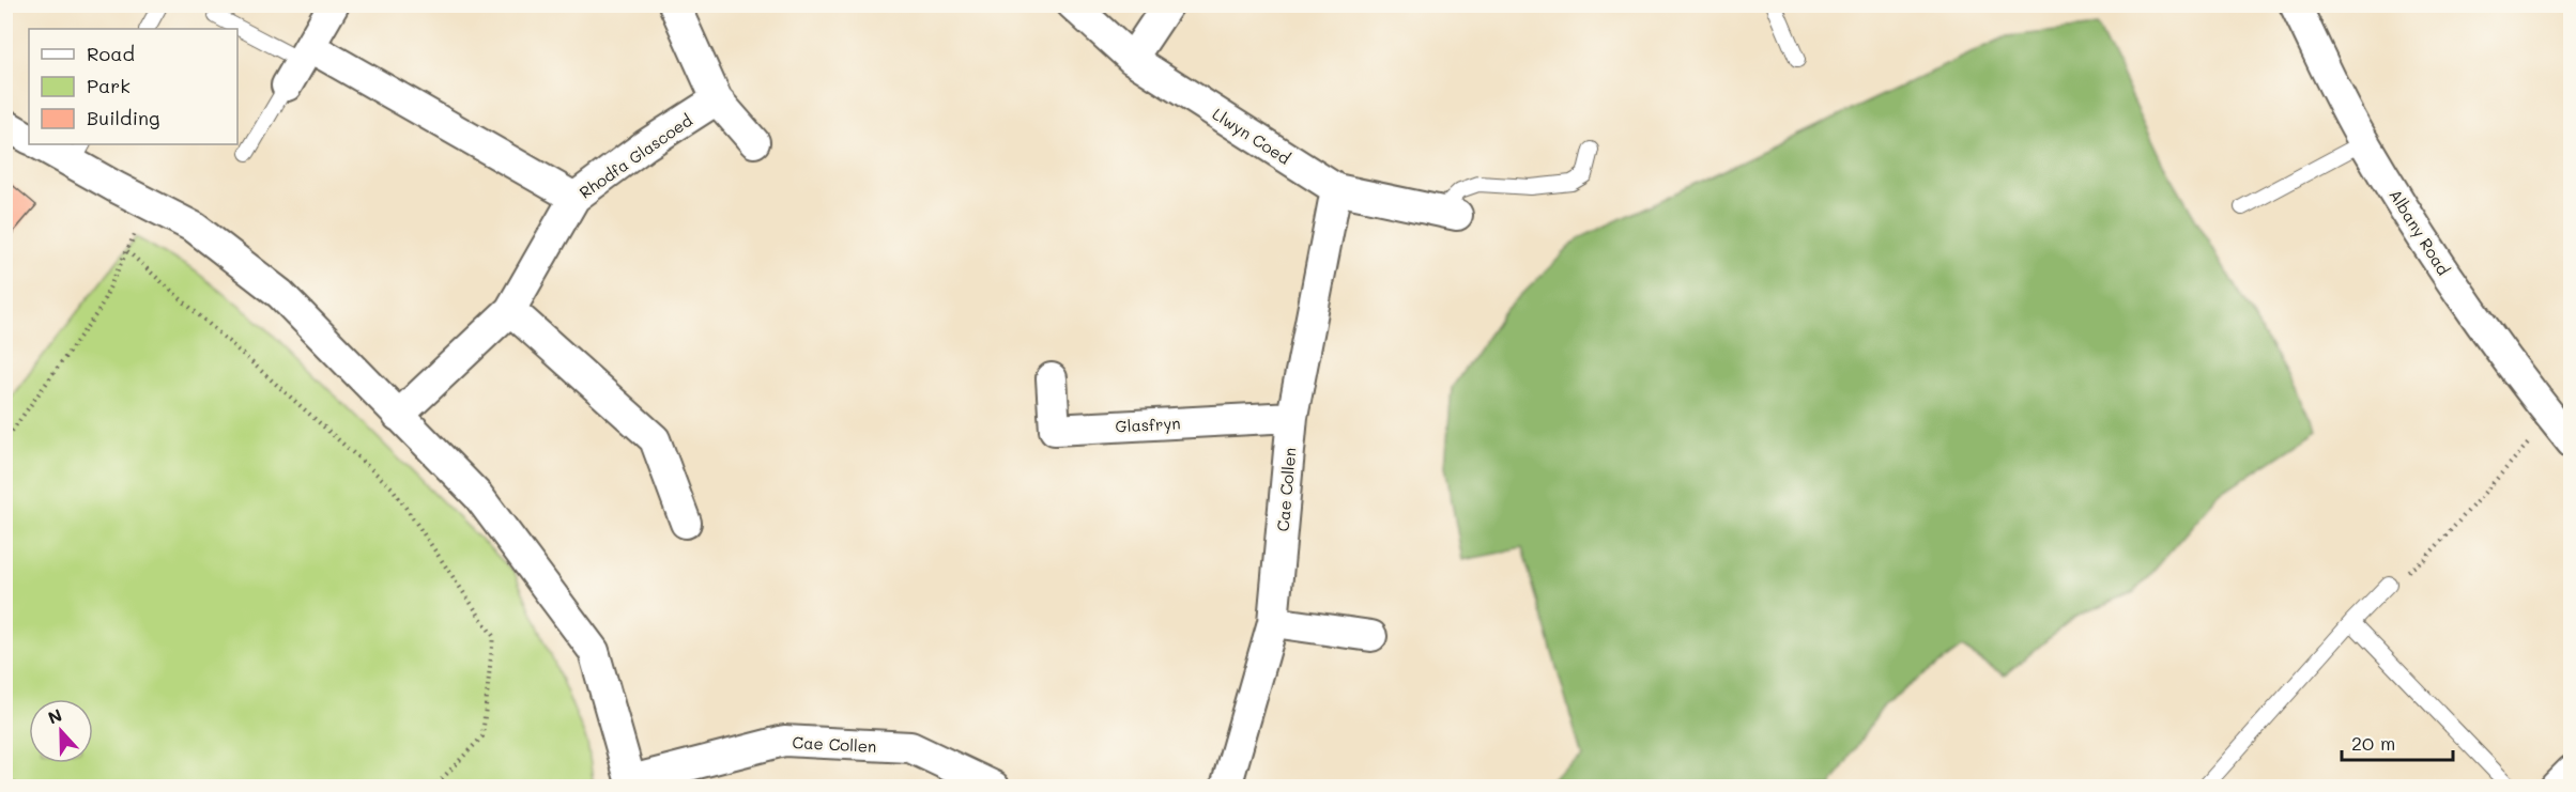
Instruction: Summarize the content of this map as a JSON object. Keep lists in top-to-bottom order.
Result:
{
  "streets": {
    "street": [
      "Llwyn Coed",
      "Rhodfa Glascoed",
      "Albany Road",
      "Glasfryn",
      "Cae Collen"
    ]
  },
  "crossings": [
    ["Llwyn Coed", "Cae Collen"],
    ["Glasfryn", "Cae Collen"]
  ],
  "legend": ["Road", "Park", "Building"],
  "scale_bar": "20 m",
  "north": "top"
}
